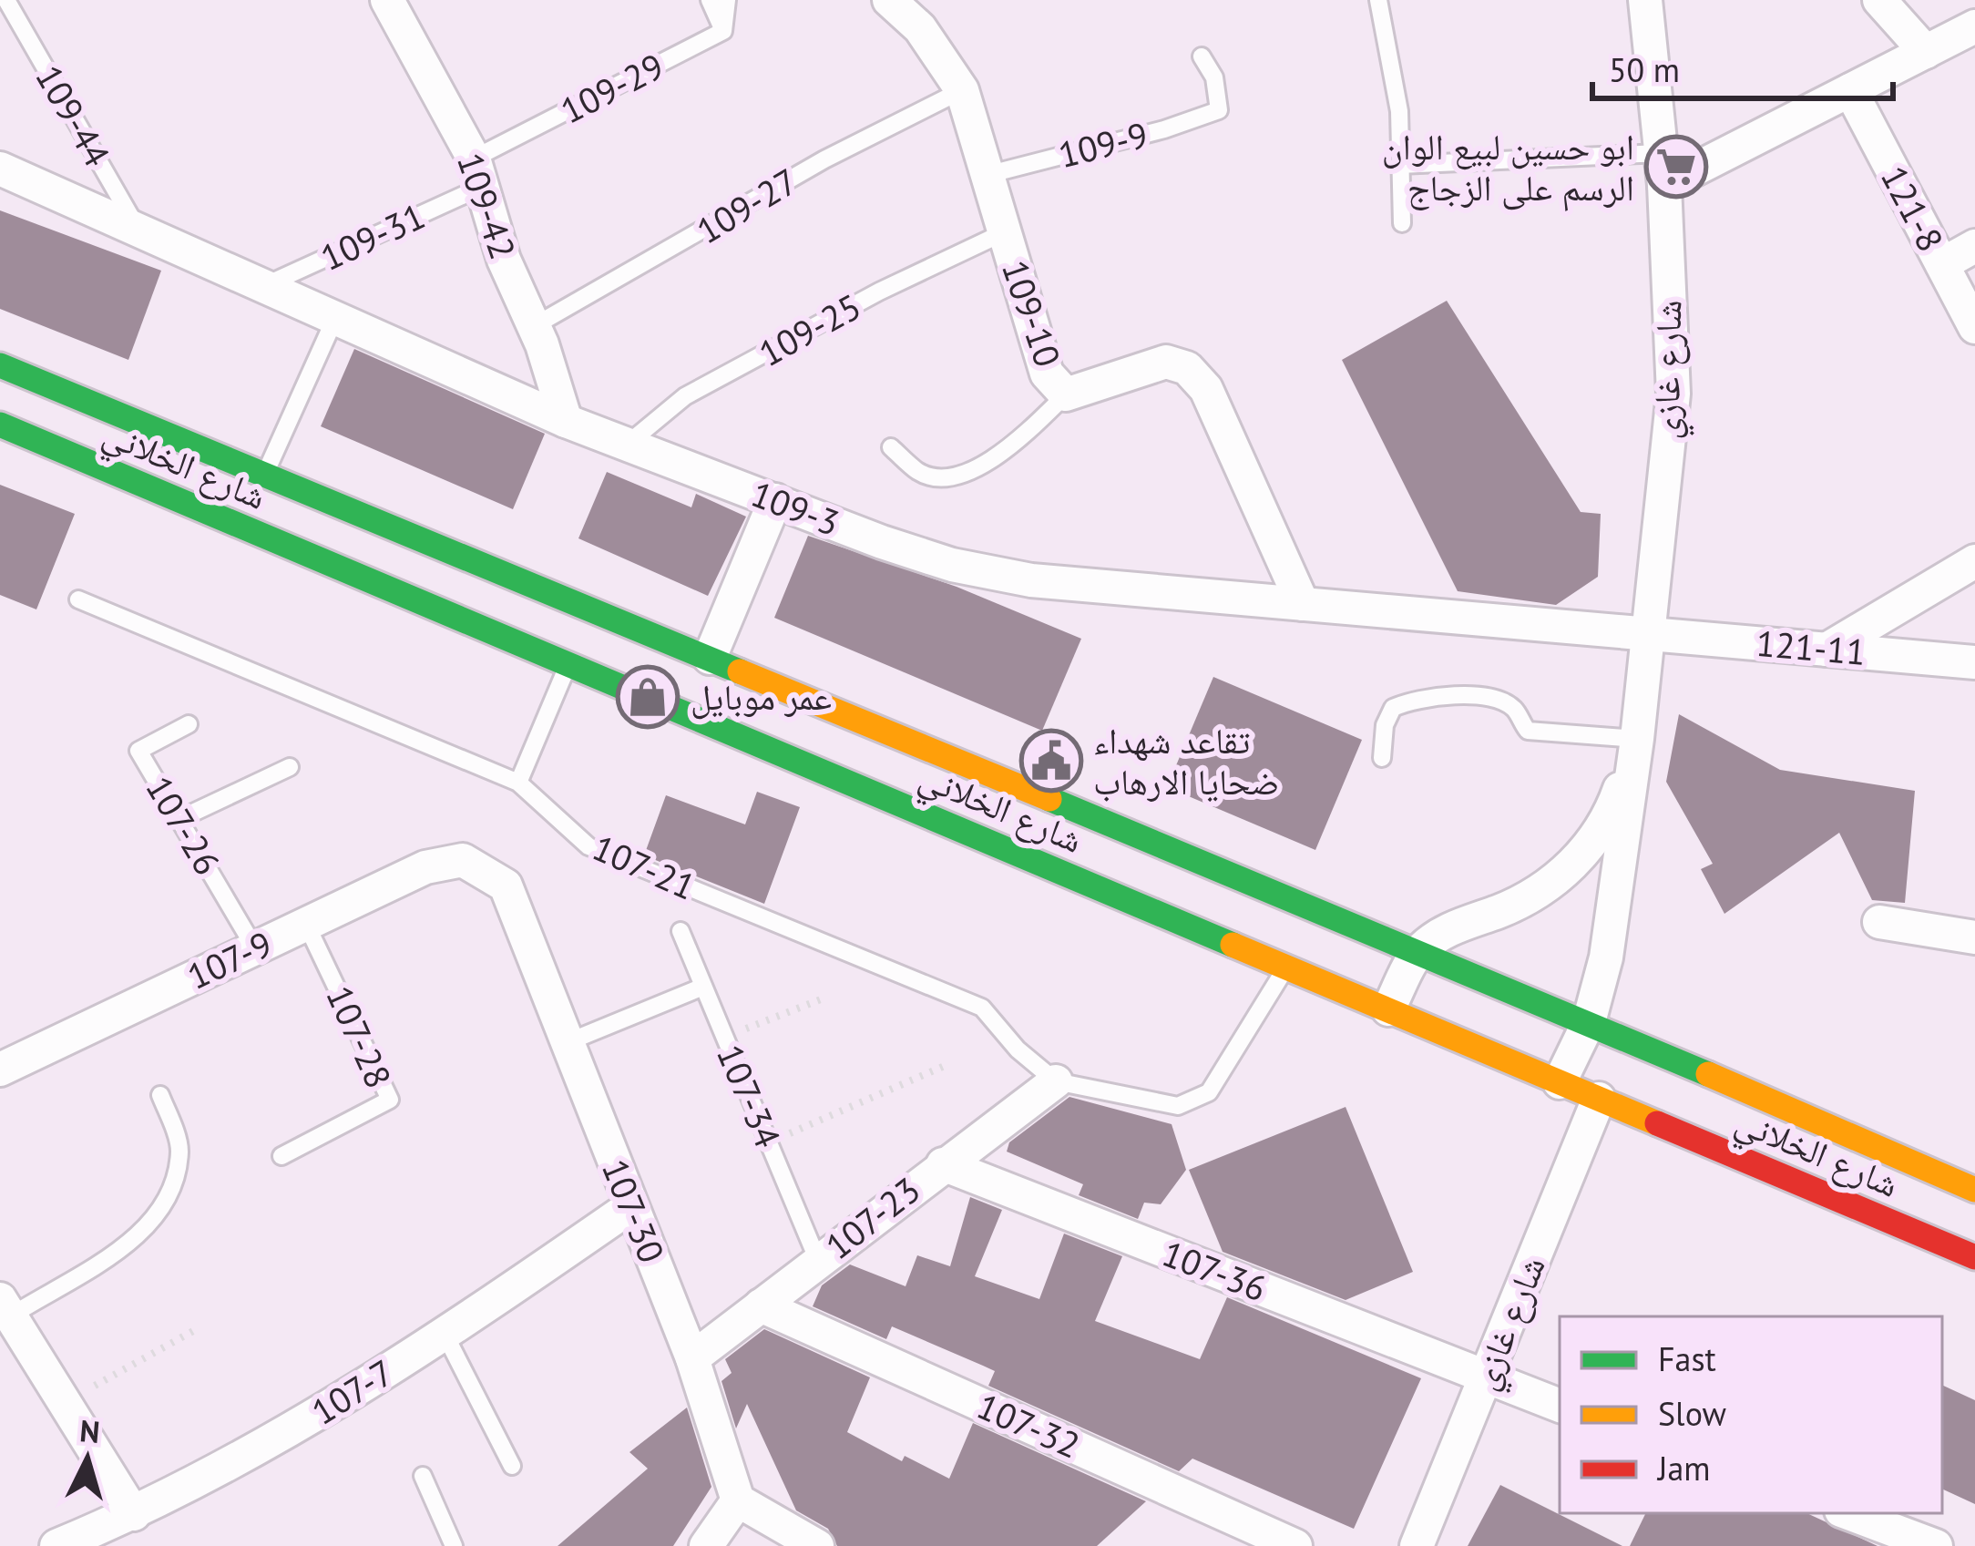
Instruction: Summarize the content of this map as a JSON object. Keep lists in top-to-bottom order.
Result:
{
  "streets": {
    "main road": ["شارع الخلاني"],
    "street": [
      "109-42",
      "121-8",
      "109-10",
      "شارع غازي",
      "109-3",
      "121-11",
      "107-9",
      "107-30",
      "107-23",
      "107-36",
      "107-7",
      "107-32"
    ],
    "lane": [
      "109-29",
      "109-44",
      "109-9",
      "109-27",
      "109-31",
      "109-25",
      "107-26",
      "107-21",
      "107-28",
      "107-34"
    ]
  },
  "crossings": [
    ["109-29", "109-42"],
    ["109-29", "109-31"],
    ["109-44", "109-3"],
    ["109-9", "109-10"],
    ["109-42", "109-27"],
    ["109-42", "109-31"],
    ["109-42", "109-3"],
    ["109-27", "109-10"],
    ["109-31", "109-3"],
    ["109-10", "109-25"],
    ["109-10", "109-3"],
    ["109-25", "109-3"],
    ["شارع غازي", "شارع الخلاني"],
    ["شارع غازي", "109-3"],
    ["شارع غازي", "121-11"],
    ["شارع غازي", "107-36"],
    ["شارع الخلاني", "107-21"],
    ["109-3", "121-11"],
    ["107-26", "107-9"],
    ["107-21", "107-23"],
    ["107-9", "107-28"],
    ["107-9", "107-30"],
    ["107-34", "107-23"],
    ["107-30", "107-23"],
    ["107-30", "107-7"],
    ["107-23", "107-36"],
    ["107-23", "107-32"]
  ],
  "places": {
    "supermarket": ["ابو حسين لبيع الوان الرسم على الزجاج"],
    "shop": ["عمر موبايل"],
    "public building": ["تقاعد شهداء ضحايا الارهاب"]
  },
  "legend": ["Fast", "Slow", "Jam"],
  "scale_bar": "50 m",
  "north": "top"
}
